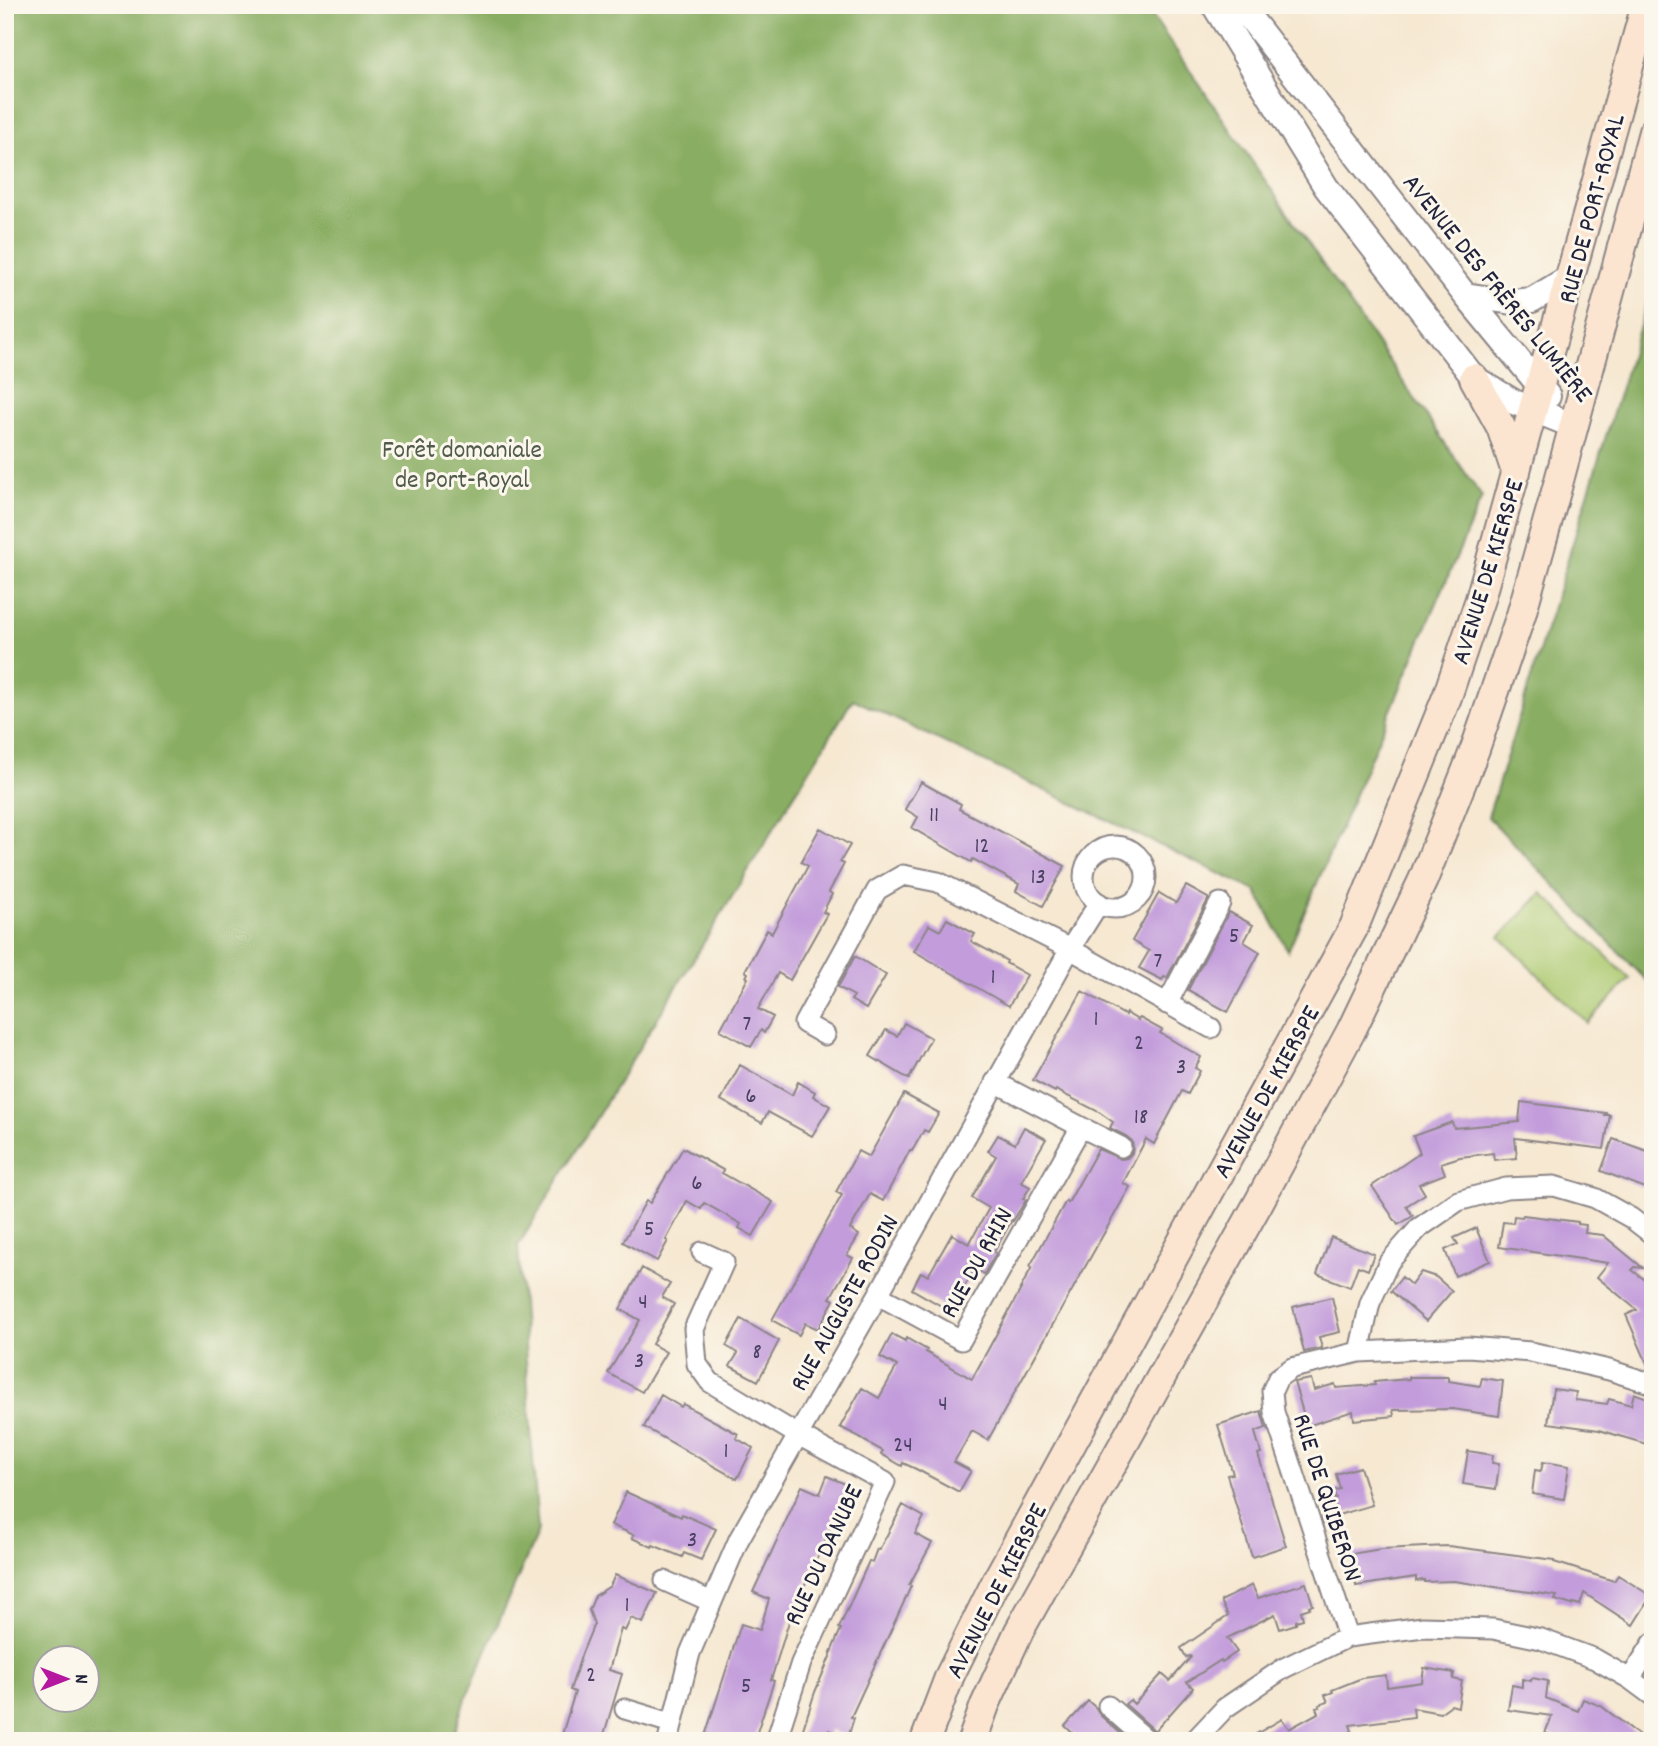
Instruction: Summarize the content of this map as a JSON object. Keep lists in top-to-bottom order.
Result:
{
  "streets": {
    "main road": ["RUE DE PORT-ROYAL", "AVENUE DE KIERSPE"],
    "street": [
      "AVENUE DES FRÈRES LUMIÈRE",
      "RUE DU RHIN",
      "RUE AUGUSTE RODIN",
      "RUE DE QUIBERON",
      "RUE DU DANUBE"
    ]
  },
  "crossings": [
    ["RUE DE PORT-ROYAL", "AVENUE DES FRÈRES LUMIÈRE"],
    ["RUE DE PORT-ROYAL", "AVENUE DE KIERSPE"],
    ["AVENUE DES FRÈRES LUMIÈRE", "AVENUE DE KIERSPE"],
    ["RUE DU RHIN", "RUE AUGUSTE RODIN"],
    ["RUE AUGUSTE RODIN", "RUE DU DANUBE"]
  ],
  "parks": ["Forêt domaniale de Port-Royal"],
  "house_numbers": [
    "11",
    "12",
    "13",
    "5",
    "7",
    "1",
    "1",
    "7",
    "2",
    "3",
    "6",
    "18",
    "6",
    "5",
    "4",
    "8",
    "3",
    "4",
    "24",
    "1",
    "3",
    "1",
    "2",
    "5"
  ],
  "north": "right"
}
